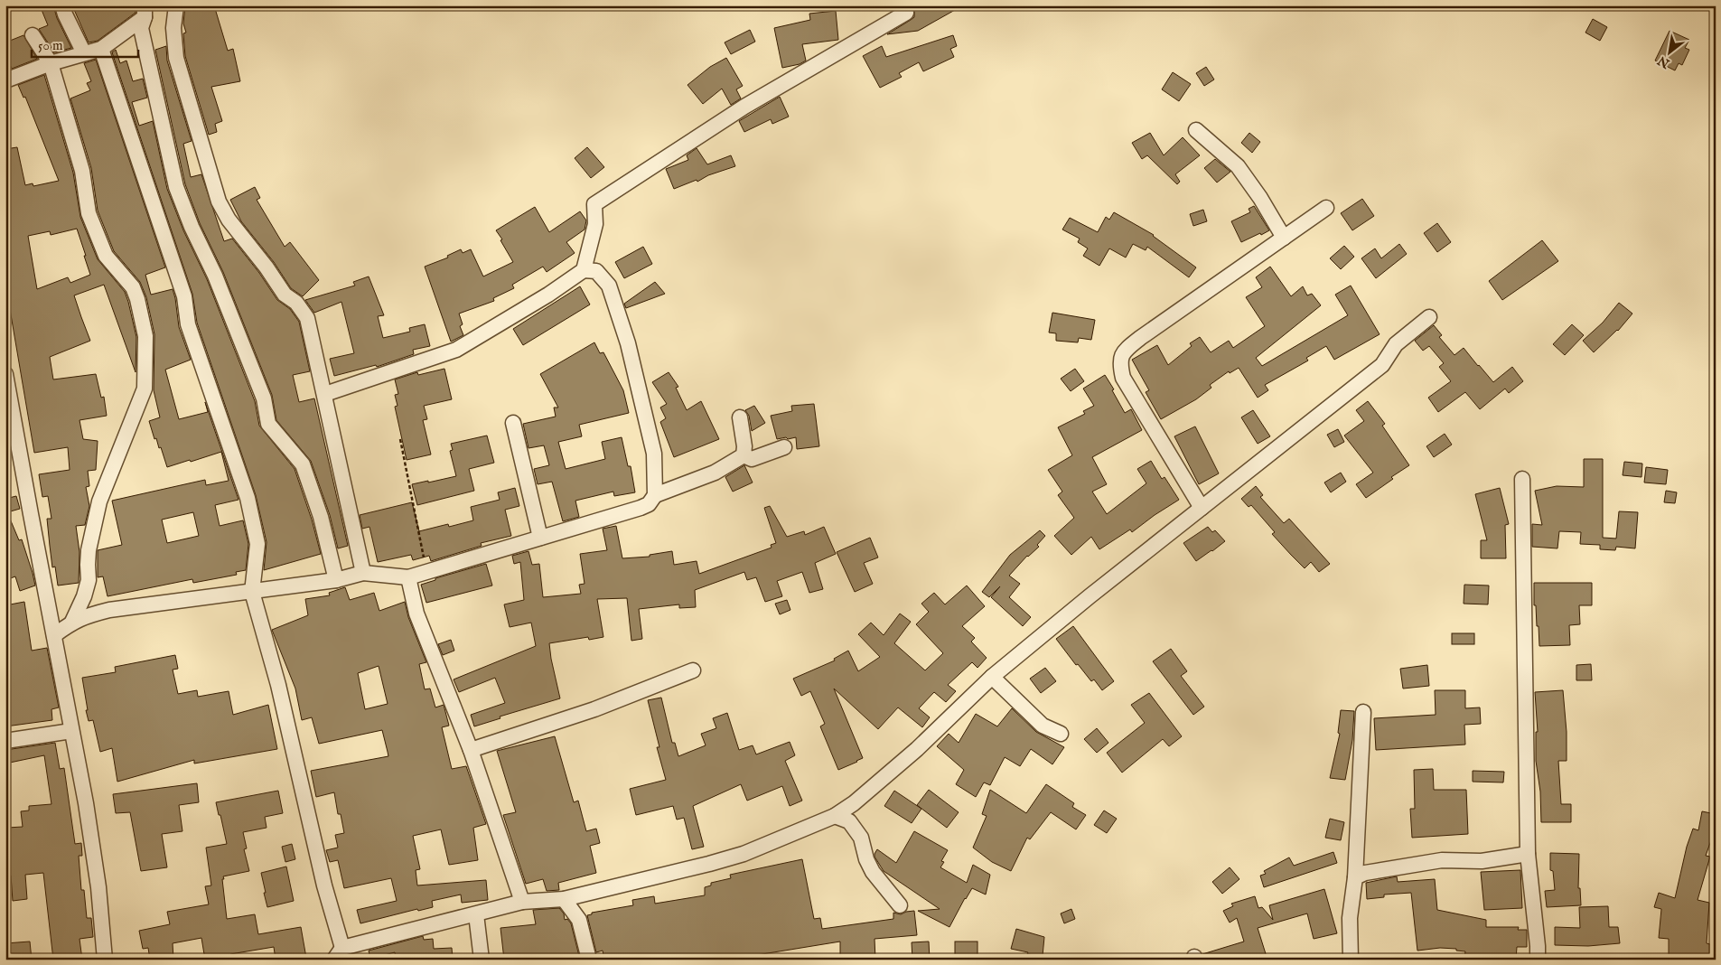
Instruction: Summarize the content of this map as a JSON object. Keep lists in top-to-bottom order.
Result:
{
  "scale_bar": "50 m",
  "north": "bottom left"
}
